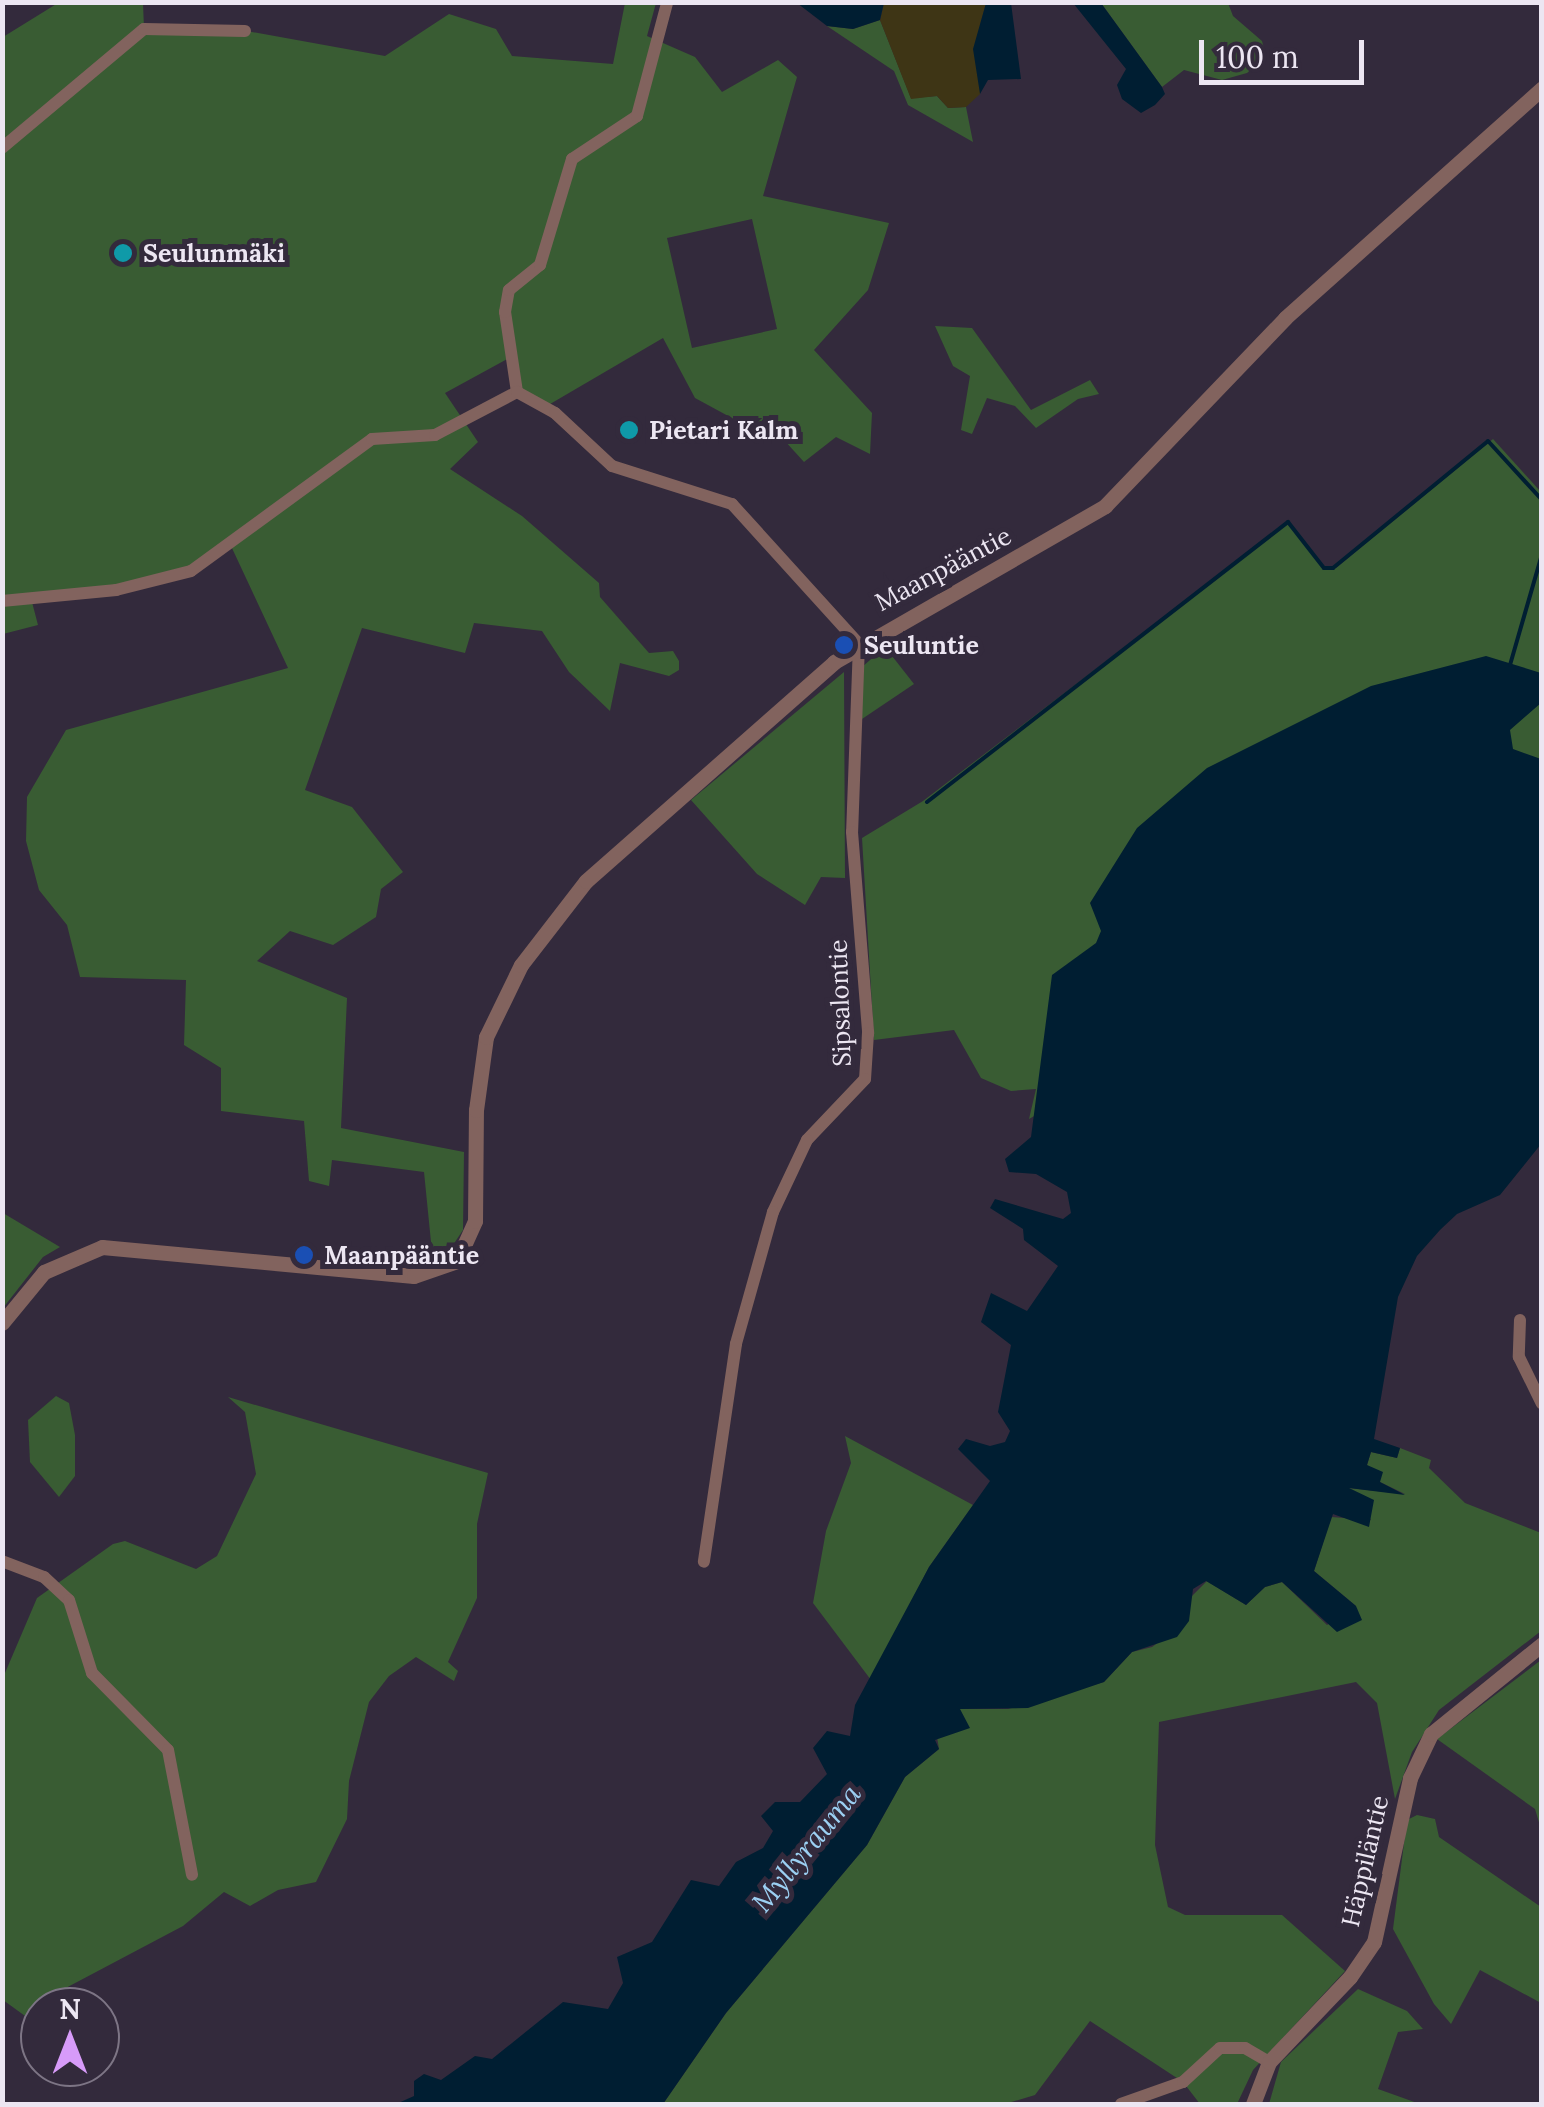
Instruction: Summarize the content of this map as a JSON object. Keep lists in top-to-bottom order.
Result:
{
  "streets": {
    "street": ["Maanpääntie", "Sipsalontie", "Häppiläntie"]
  },
  "crossings": [
    ["Maanpääntie", "Sipsalontie"]
  ],
  "water": ["Myllyrauma"],
  "places": [
    "Seulunmäki",
    "Pietari Kalm",
    "Seuluntie",
    "Maanpääntie"
  ],
  "scale_bar": "100 m",
  "north": "top"
}
